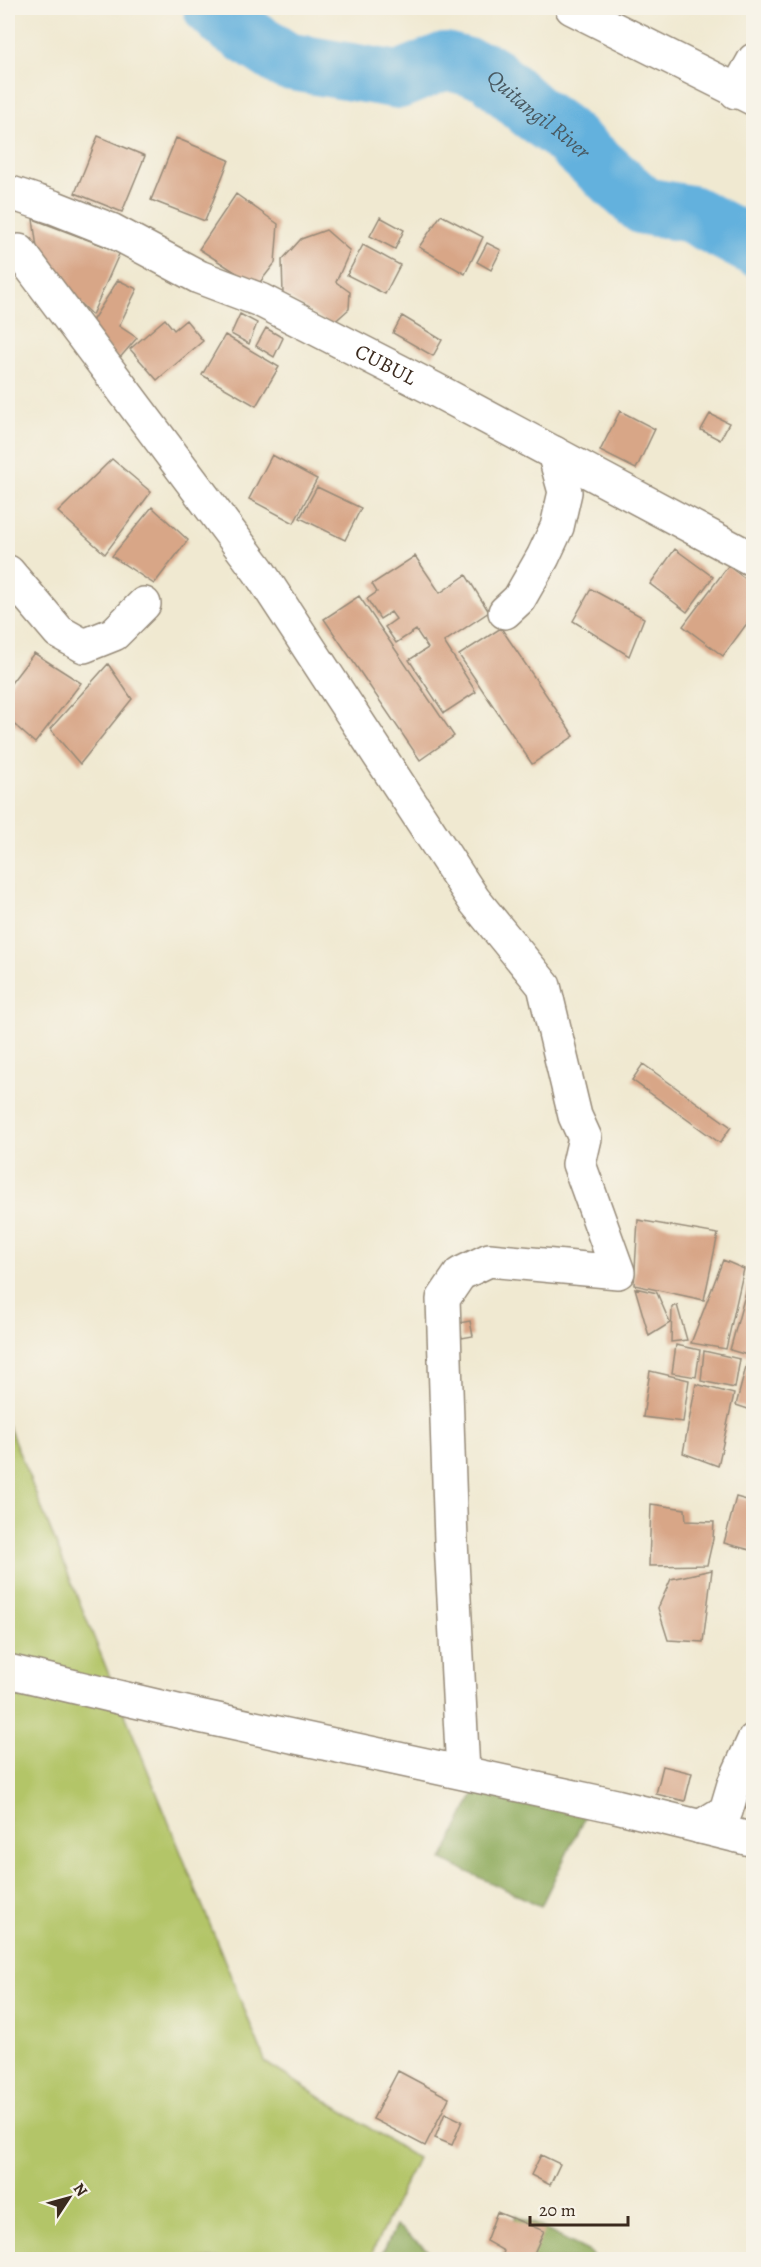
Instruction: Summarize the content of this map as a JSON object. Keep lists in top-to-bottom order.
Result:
{
  "streets": {
    "street": ["CUBUL"]
  },
  "water": ["Quitangil River"],
  "scale_bar": "20 m",
  "north": "top right"
}
